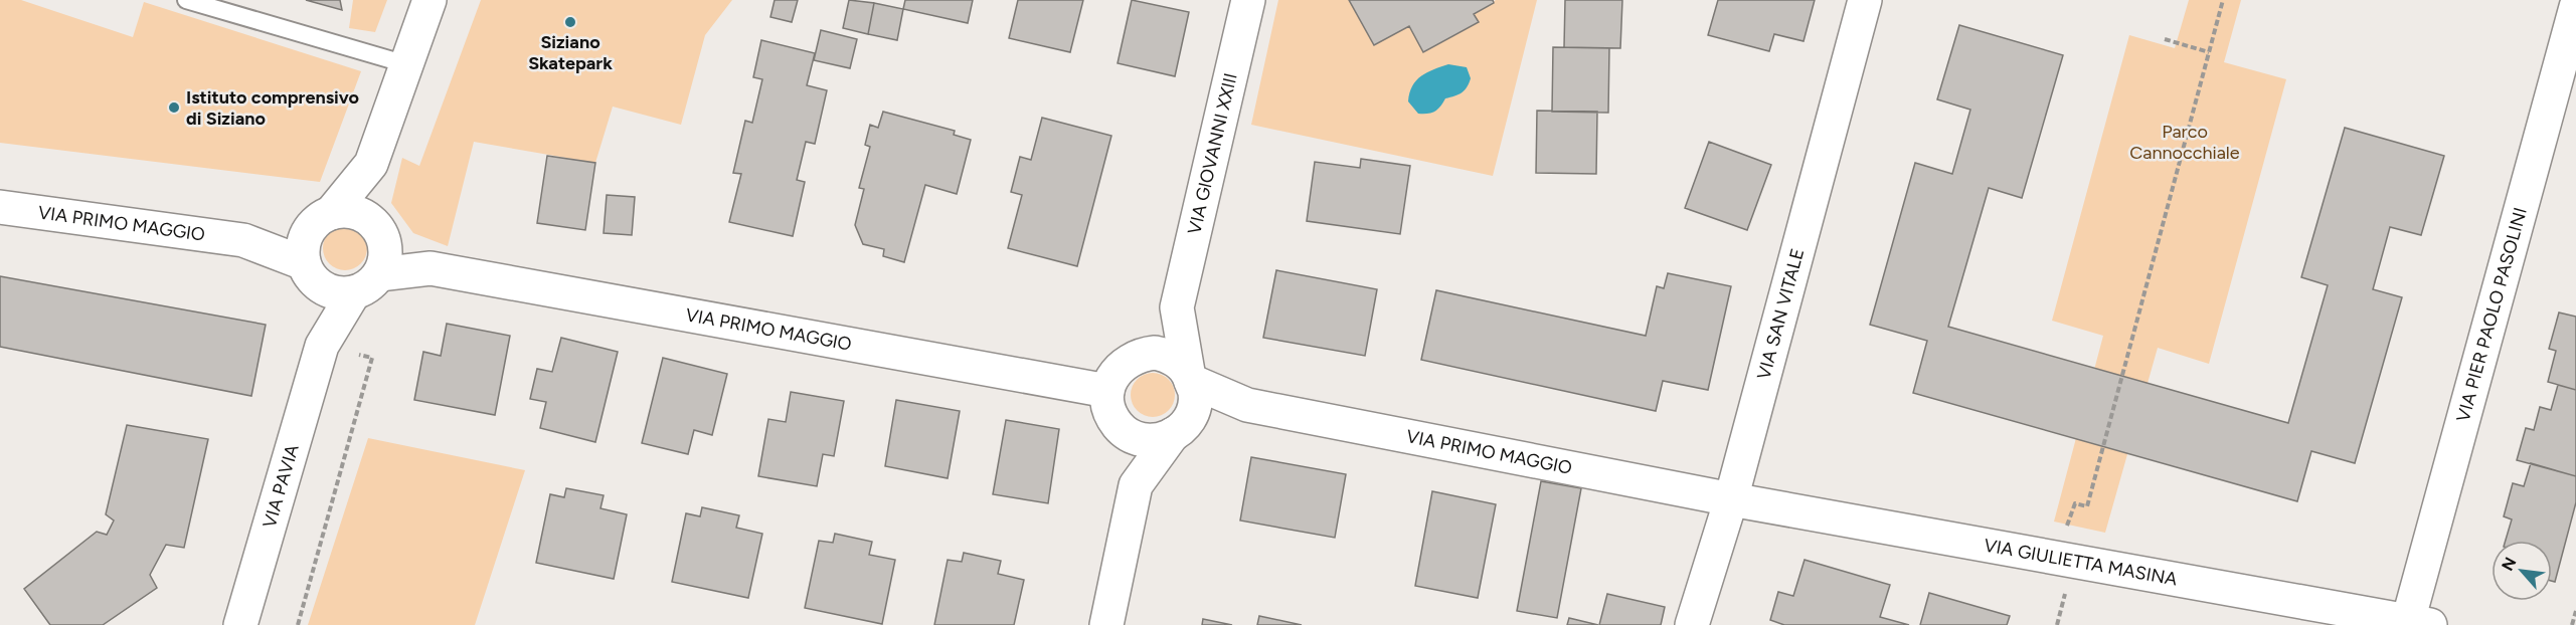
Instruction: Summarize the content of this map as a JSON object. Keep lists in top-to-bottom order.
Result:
{
  "streets": {
    "street": [
      "VIA GIOVANNI XXIII",
      "VIA PRIMO MAGGIO",
      "VIA SAN VITALE",
      "VIA PIER PAOLO PASOLINI",
      "VIA PAVIA",
      "VIA GIULIETTA MASINA"
    ]
  },
  "crossings": [
    ["VIA GIOVANNI XXIII", "VIA PRIMO MAGGIO"],
    ["VIA PRIMO MAGGIO", "VIA SAN VITALE"],
    ["VIA PRIMO MAGGIO", "VIA PAVIA"],
    ["VIA PRIMO MAGGIO", "VIA GIULIETTA MASINA"],
    ["VIA SAN VITALE", "VIA GIULIETTA MASINA"],
    ["VIA PIER PAOLO PASOLINI", "VIA GIULIETTA MASINA"]
  ],
  "parks": ["Parco Cannocchiale"],
  "places": ["Siziano Skatepark", "Istituto comprensivo di Siziano"],
  "north": "top left"
}
